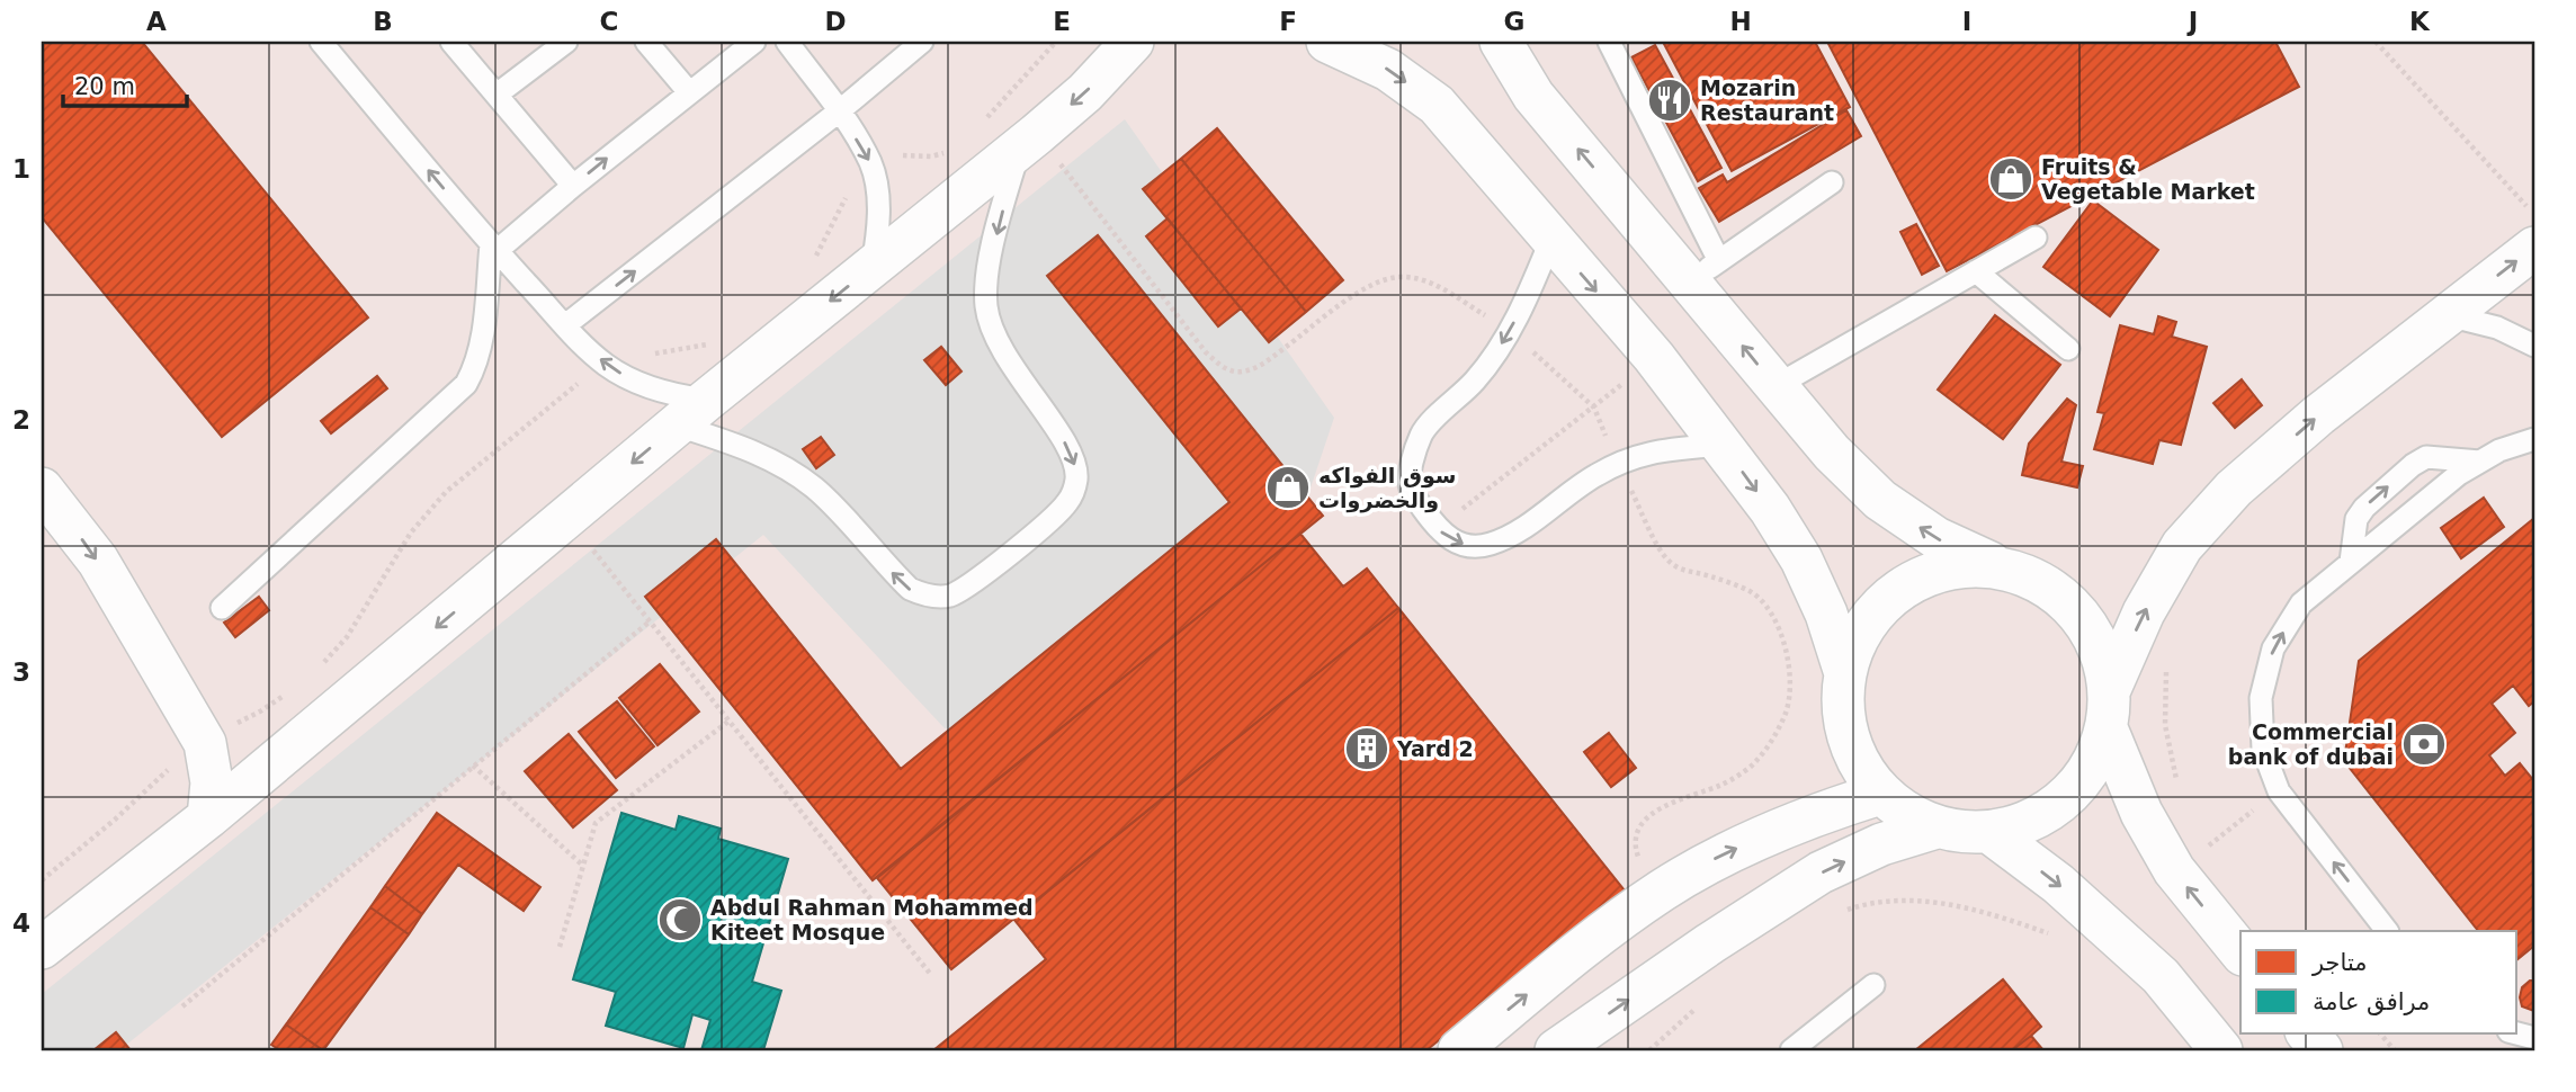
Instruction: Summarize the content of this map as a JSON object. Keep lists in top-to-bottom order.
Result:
{
  "places": {
    "restaurant": ["Mozarin Restaurant"],
    "shop": ["Fruits & Vegetable Market", "سوق الفواكه والخضروات"],
    "bank": ["Commercial bank of dubai"],
    "building": ["Yard 2"],
    "mosque": ["Abdul Rahman Mohammed Kiteet Mosque"]
  },
  "legend": ["متاجر", "مرافق عامة"],
  "scale_bar": "20 m",
  "grid": {
    "columns": [
      "A",
      "B",
      "C",
      "D",
      "E",
      "F",
      "G",
      "H",
      "I",
      "J",
      "K"
    ],
    "rows": [
      "1",
      "2",
      "3",
      "4"
    ]
  }
}
